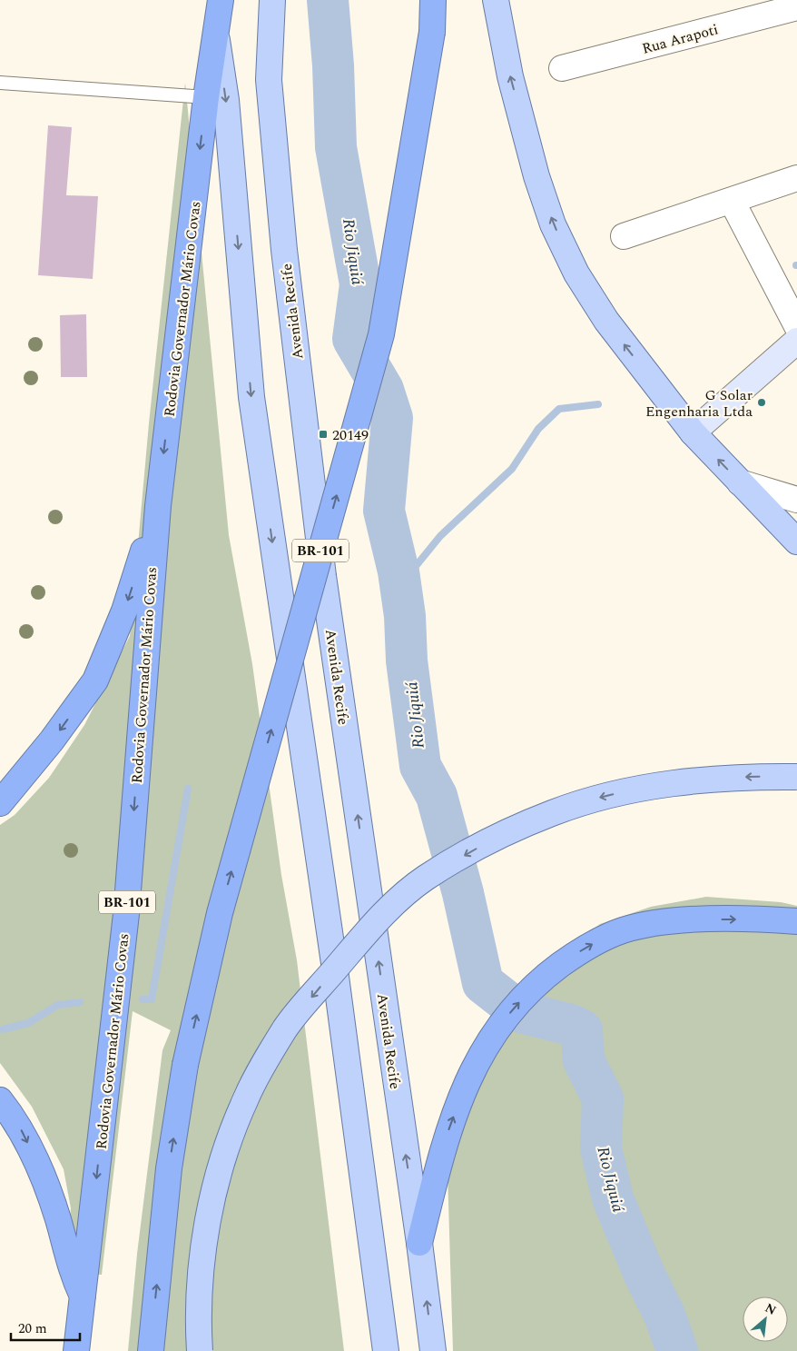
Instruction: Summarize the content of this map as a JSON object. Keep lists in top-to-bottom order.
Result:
{
  "streets": {
    "highway": ["Rodovia Governador Mário Covas", "BR-101"],
    "main road": ["Avenida Recife"],
    "street": ["Rua Arapoti"]
  },
  "water": ["Rio Jiquiá"],
  "places": {
    "other": ["G Solar Engenharia Ltda"],
    "transit": ["20149"]
  },
  "scale_bar": "20 m",
  "north": "top right"
}
